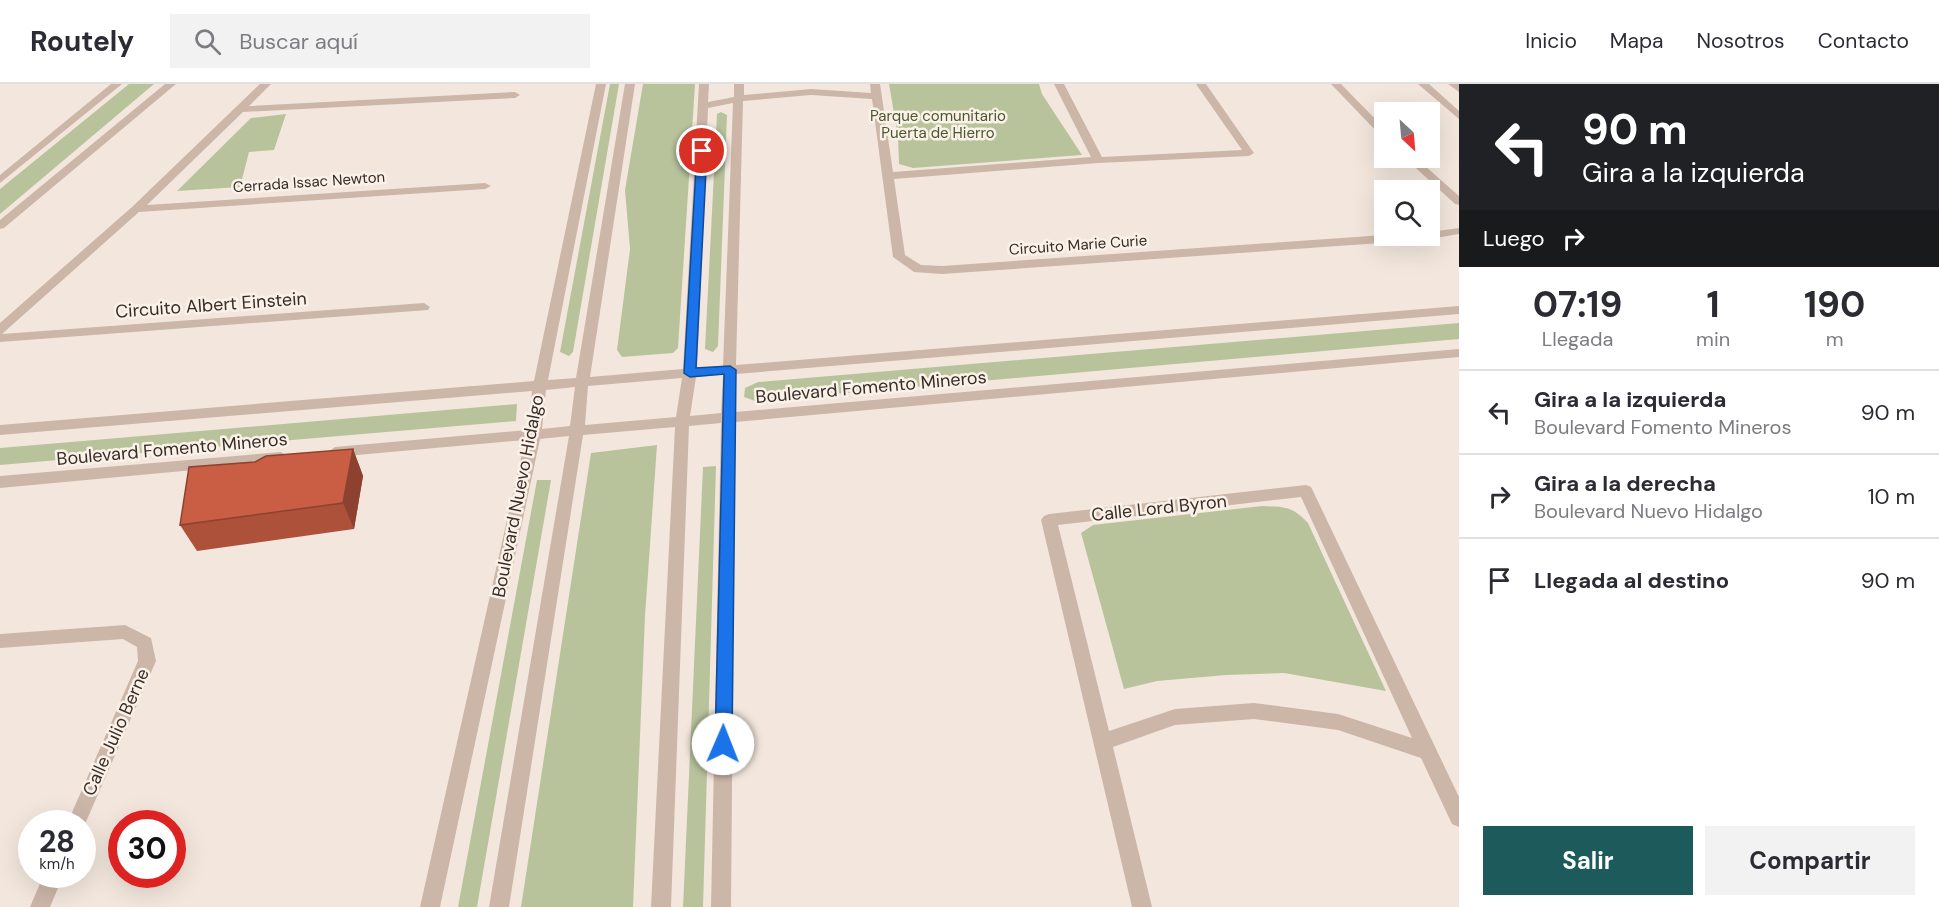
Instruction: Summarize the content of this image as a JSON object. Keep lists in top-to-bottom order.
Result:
{
  "streets": {
    "street": [
      "Cerrada Issac Newton",
      "Circuito Marie Curie",
      "Circuito Albert Einstein",
      "Boulevard Fomento Mineros",
      "Boulevard Nuevo Hidalgo",
      "Calle Lord Byron",
      "Calle Julio Berne"
    ]
  },
  "crossings": [
    ["Boulevard Fomento Mineros", "Boulevard Nuevo Hidalgo"]
  ],
  "parks": ["Parque comunitario Puerta de Hierro"],
  "north": "bottom right",
  "page": {
    "header": "Routely",
    "search": "Buscar aquí",
    "nav": [
      "Inicio",
      "Mapa",
      "Nosotros",
      "Contacto"
    ],
    "turn": ["90 m", "Gira a la izquierda"],
    "then": "Luego",
    "eta": [
      "07:19",
      "Llegada",
      "1",
      "min",
      "190",
      "m"
    ],
    "list": [
      {
        "name": "Gira a la izquierda",
        "note": "Boulevard Fomento Mineros",
        "value": "90 m"
      },
      {
        "name": "Gira a la derecha",
        "note": "Boulevard Nuevo Hidalgo",
        "value": "10 m"
      },
      {
        "name": "Llegada al destino",
        "value": "90 m"
      }
    ],
    "speed": "28 km/h",
    "limit": "30",
    "buttons": ["Salir", "Compartir"]
  }
}
